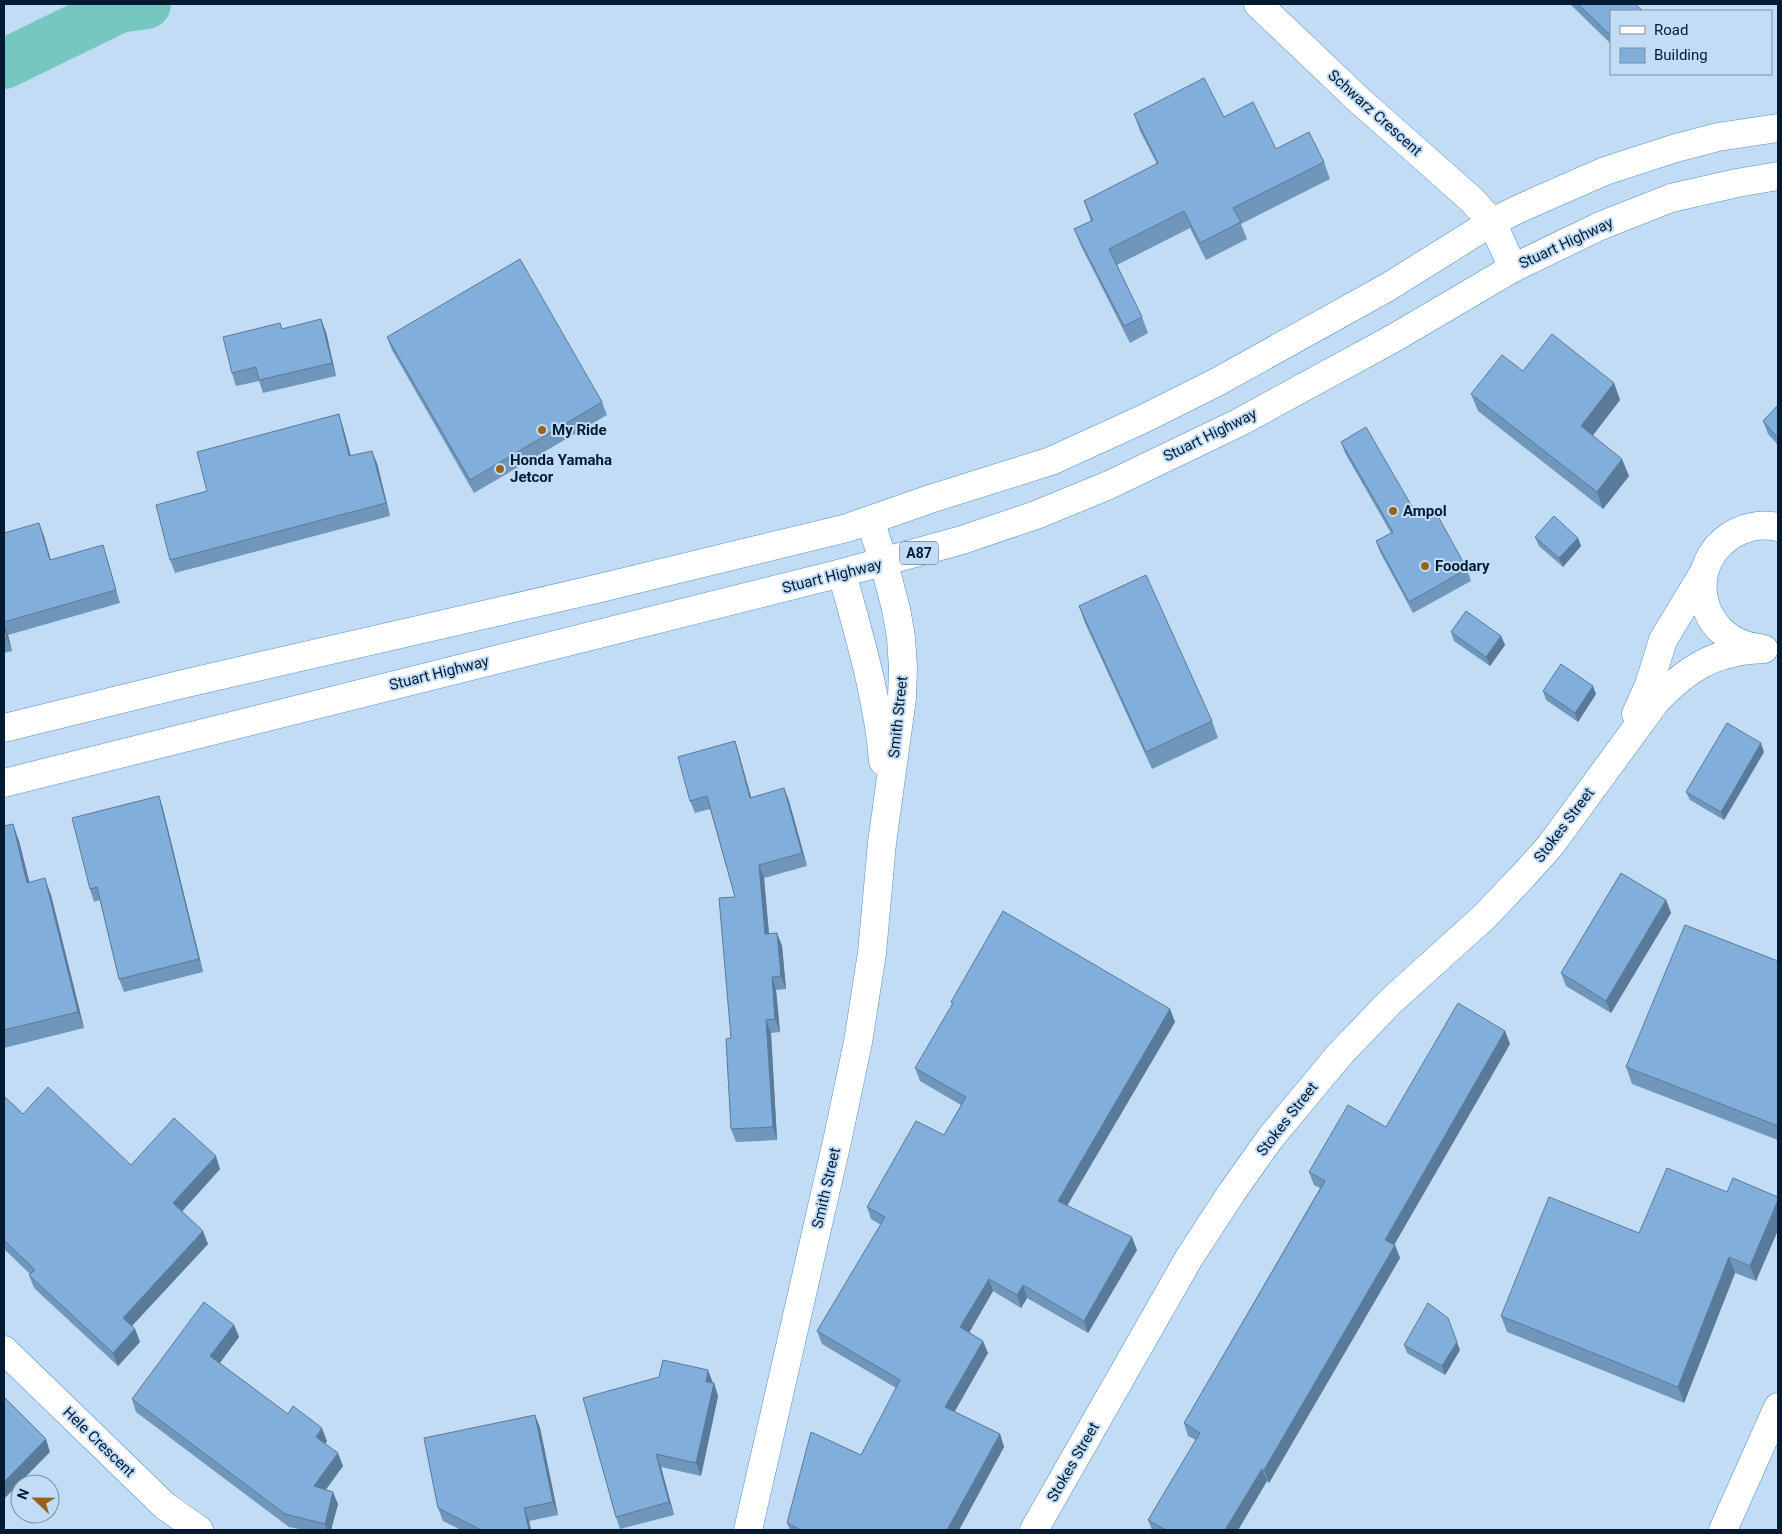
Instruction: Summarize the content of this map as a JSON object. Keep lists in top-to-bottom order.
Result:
{
  "streets": {
    "main road": [
      "Schwarz Crescent",
      "Stuart Highway",
      "A87",
      "Smith Street",
      "Stokes Street",
      "Hele Crescent"
    ]
  },
  "crossings": [
    ["Schwarz Crescent", "Stuart Highway"],
    ["Stuart Highway", "Smith Street"]
  ],
  "places": [
    "My Ride",
    "Honda Yamaha Jetcor",
    "Ampol",
    "Foodary"
  ],
  "legend": ["Road", "Building"],
  "north": "left"
}
